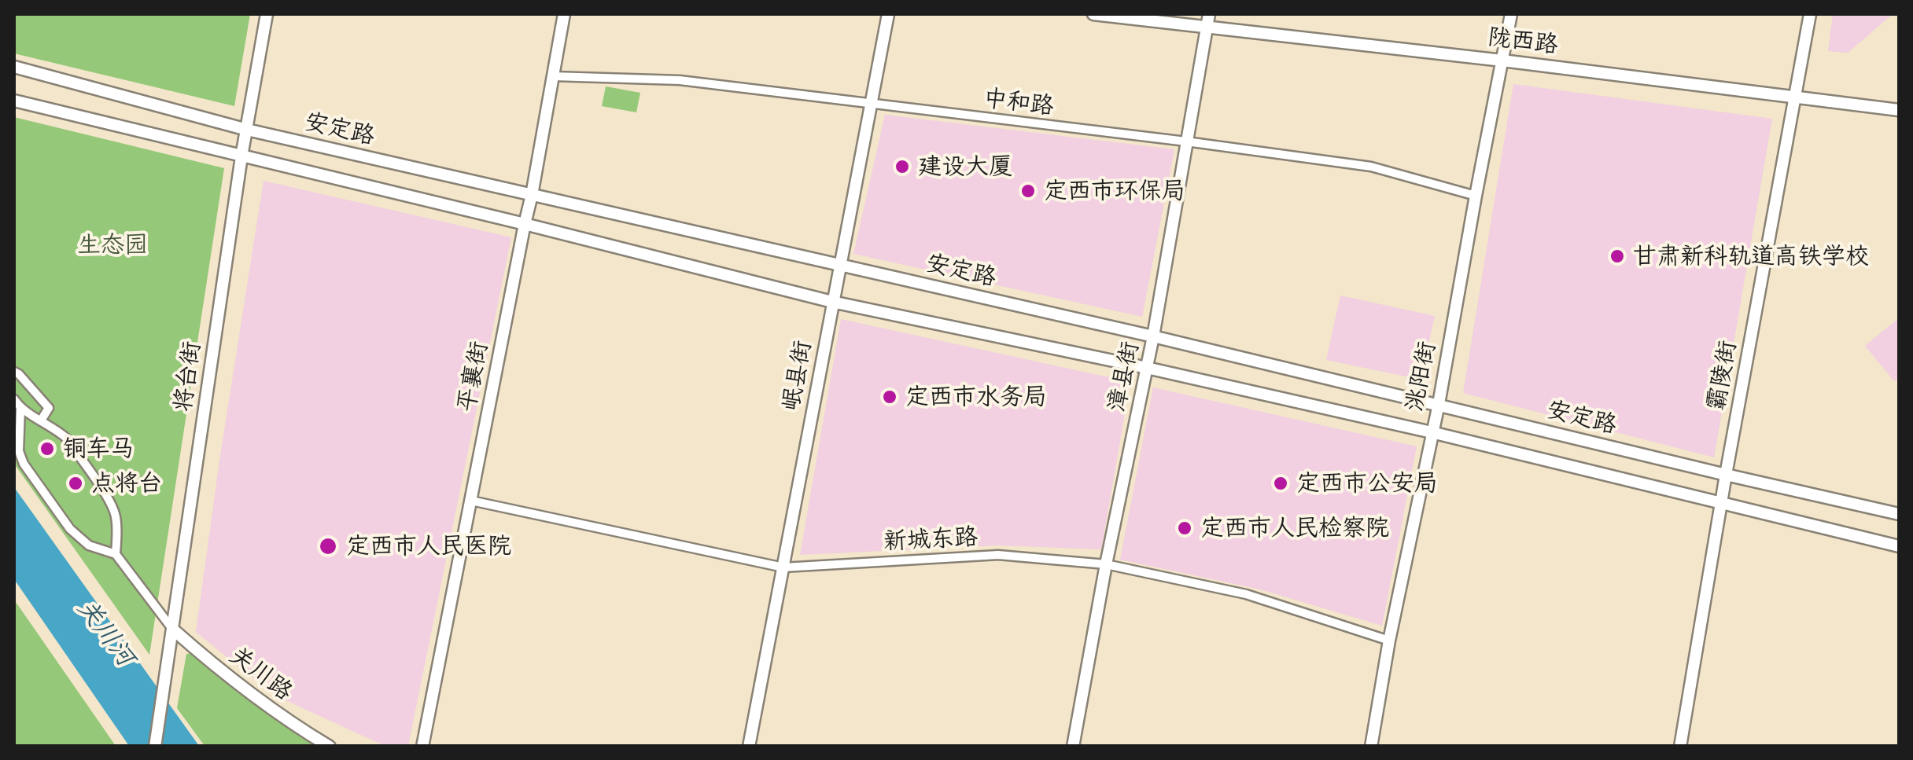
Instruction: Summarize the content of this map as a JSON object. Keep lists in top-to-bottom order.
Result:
{
  "streets": {
    "street": [
      "陇西路",
      "中和路",
      "安定路",
      "岷县街",
      "霸陵街",
      "将台街",
      "平襄街",
      "漳县街",
      "洮阳街",
      "新城东路",
      "关川路"
    ]
  },
  "crossings": [
    ["陇西路", "霸陵街"],
    ["陇西路", "漳县街"],
    ["陇西路", "洮阳街"],
    ["中和路", "岷县街"],
    ["中和路", "平襄街"],
    ["中和路", "漳县街"],
    ["中和路", "洮阳街"],
    ["安定路", "岷县街"],
    ["安定路", "霸陵街"],
    ["安定路", "将台街"],
    ["安定路", "平襄街"],
    ["安定路", "漳县街"],
    ["安定路", "洮阳街"],
    ["岷县街", "新城东路"],
    ["将台街", "关川路"],
    ["平襄街", "新城东路"],
    ["漳县街", "新城东路"],
    ["洮阳街", "新城东路"]
  ],
  "water": ["关川河"],
  "parks": ["生态园"],
  "places": [
    "建设大厦",
    "定西市环保局",
    "甘肃新科轨道高铁学校",
    "定西市水务局",
    "铜车马",
    "点将台",
    "定西市公安局",
    "定西市人民检察院",
    "定西市人民医院"
  ]
}
